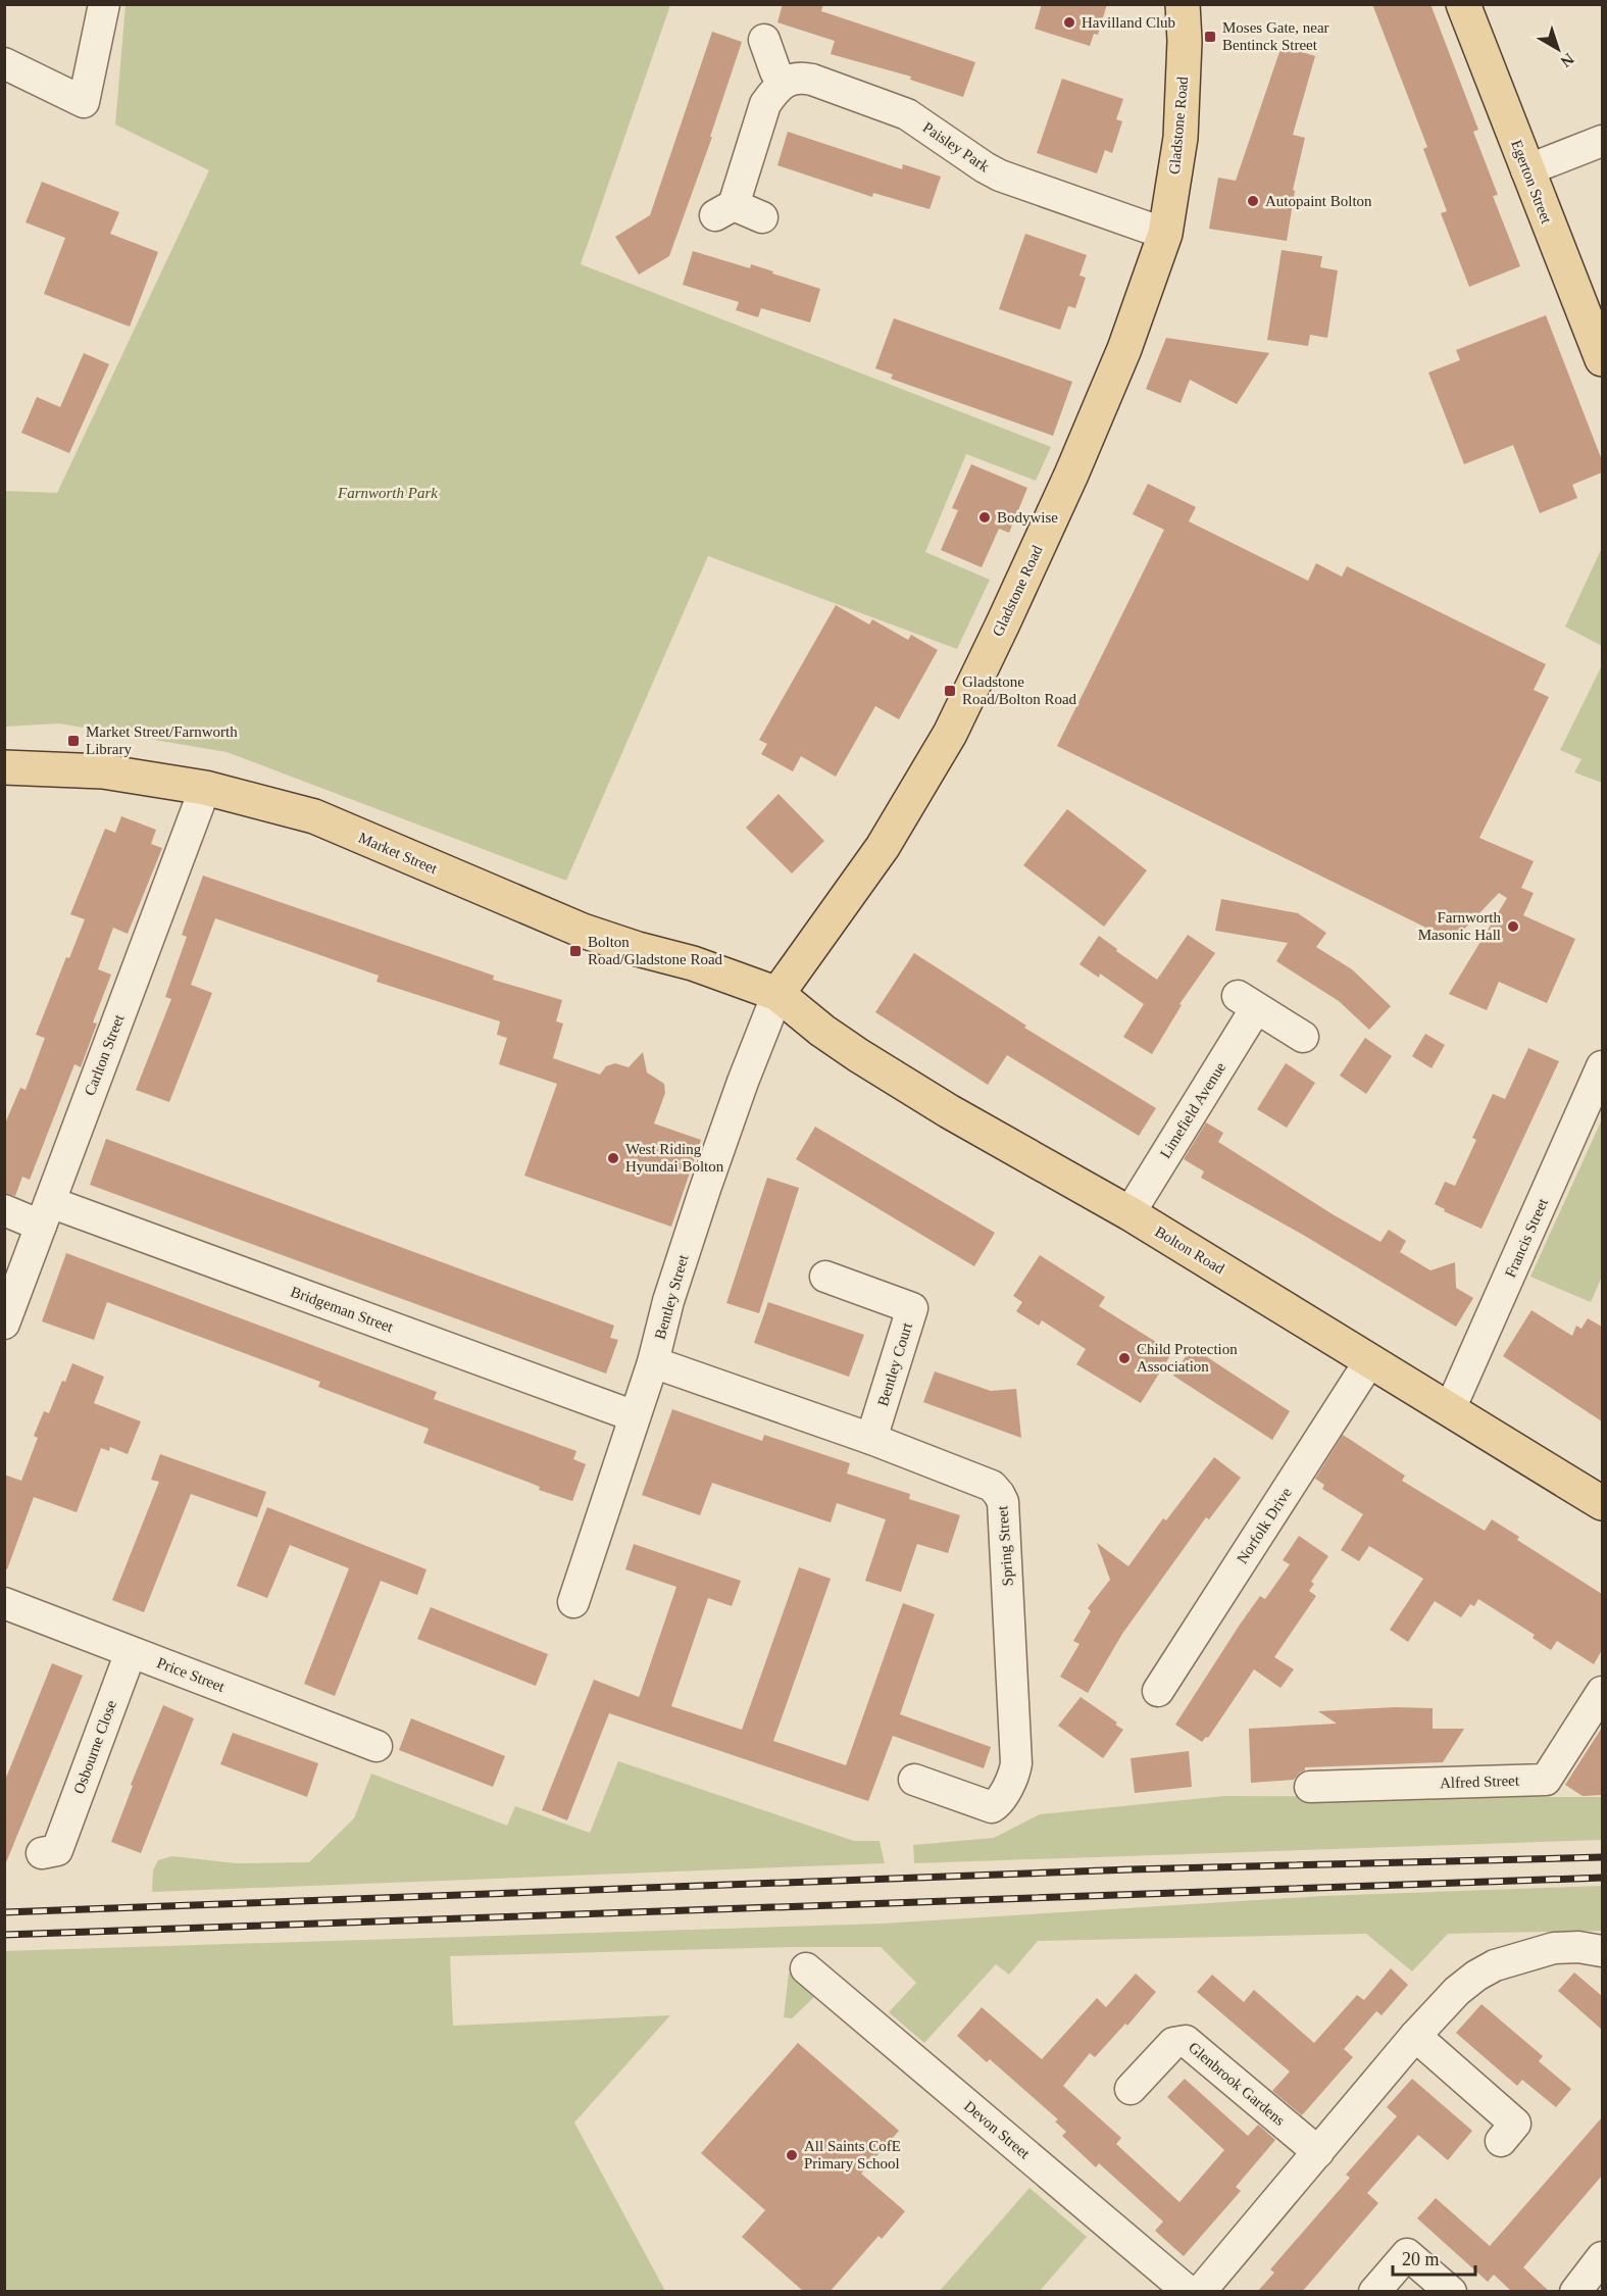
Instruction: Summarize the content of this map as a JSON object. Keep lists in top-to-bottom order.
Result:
{
  "streets": {
    "main road": [
      "Gladstone Road",
      "Egerton Street",
      "Market Street",
      "Bolton Road"
    ],
    "street": [
      "Paisley Park",
      "Carlton Street",
      "Limefield Avenue",
      "Francis Street",
      "Bentley Street",
      "Bridgeman Street",
      "Bentley Court",
      "Norfolk Drive",
      "Spring Street",
      "Price Street",
      "Osbourne Close",
      "Alfred Street",
      "Glenbrook Gardens",
      "Devon Street"
    ]
  },
  "crossings": [
    ["Gladstone Road", "Paisley Park"],
    ["Gladstone Road", "Market Street"],
    ["Gladstone Road", "Bolton Road"],
    ["Gladstone Road", "Bentley Street"],
    ["Market Street", "Carlton Street"],
    ["Market Street", "Bolton Road"],
    ["Market Street", "Bentley Street"],
    ["Carlton Street", "Bridgeman Street"],
    ["Limefield Avenue", "Bolton Road"],
    ["Francis Street", "Bolton Road"],
    ["Bolton Road", "Bentley Street"],
    ["Bolton Road", "Norfolk Drive"],
    ["Bentley Street", "Bridgeman Street"],
    ["Bentley Street", "Spring Street"],
    ["Bentley Court", "Spring Street"],
    ["Price Street", "Osbourne Close"]
  ],
  "parks": ["Farnworth Park"],
  "places": {
    "other": [
      "Havilland Club",
      "Autopaint Bolton",
      "Bodywise",
      "Farnworth Masonic Hall",
      "West Riding Hyundai Bolton",
      "Child Protection Association",
      "All Saints CofE Primary School"
    ],
    "transit": [
      "Moses Gate, near Bentinck Street",
      "Gladstone Road/Bolton Road",
      "Market Street/Farnworth Library",
      "Bolton Road/Gladstone Road"
    ]
  },
  "scale_bar": "20 m",
  "north": "bottom right"
}
